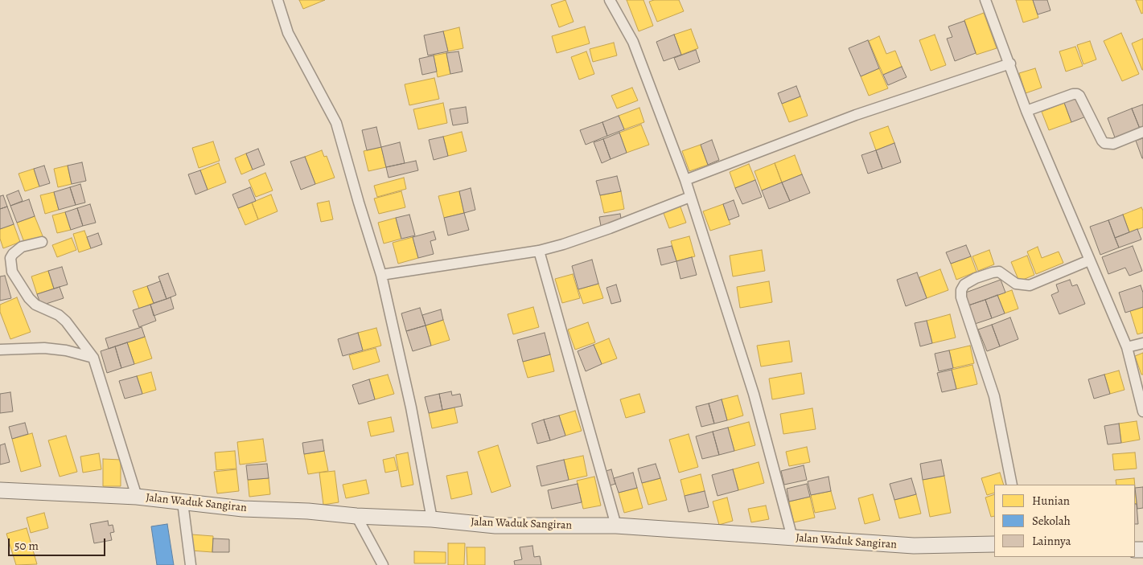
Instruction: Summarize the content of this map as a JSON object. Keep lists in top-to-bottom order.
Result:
{
  "streets": {
    "street": ["Jalan Waduk Sangiran"]
  },
  "legend": ["Hunian", "Sekolah", "Lainnya"],
  "scale_bar": "50 m"
}
